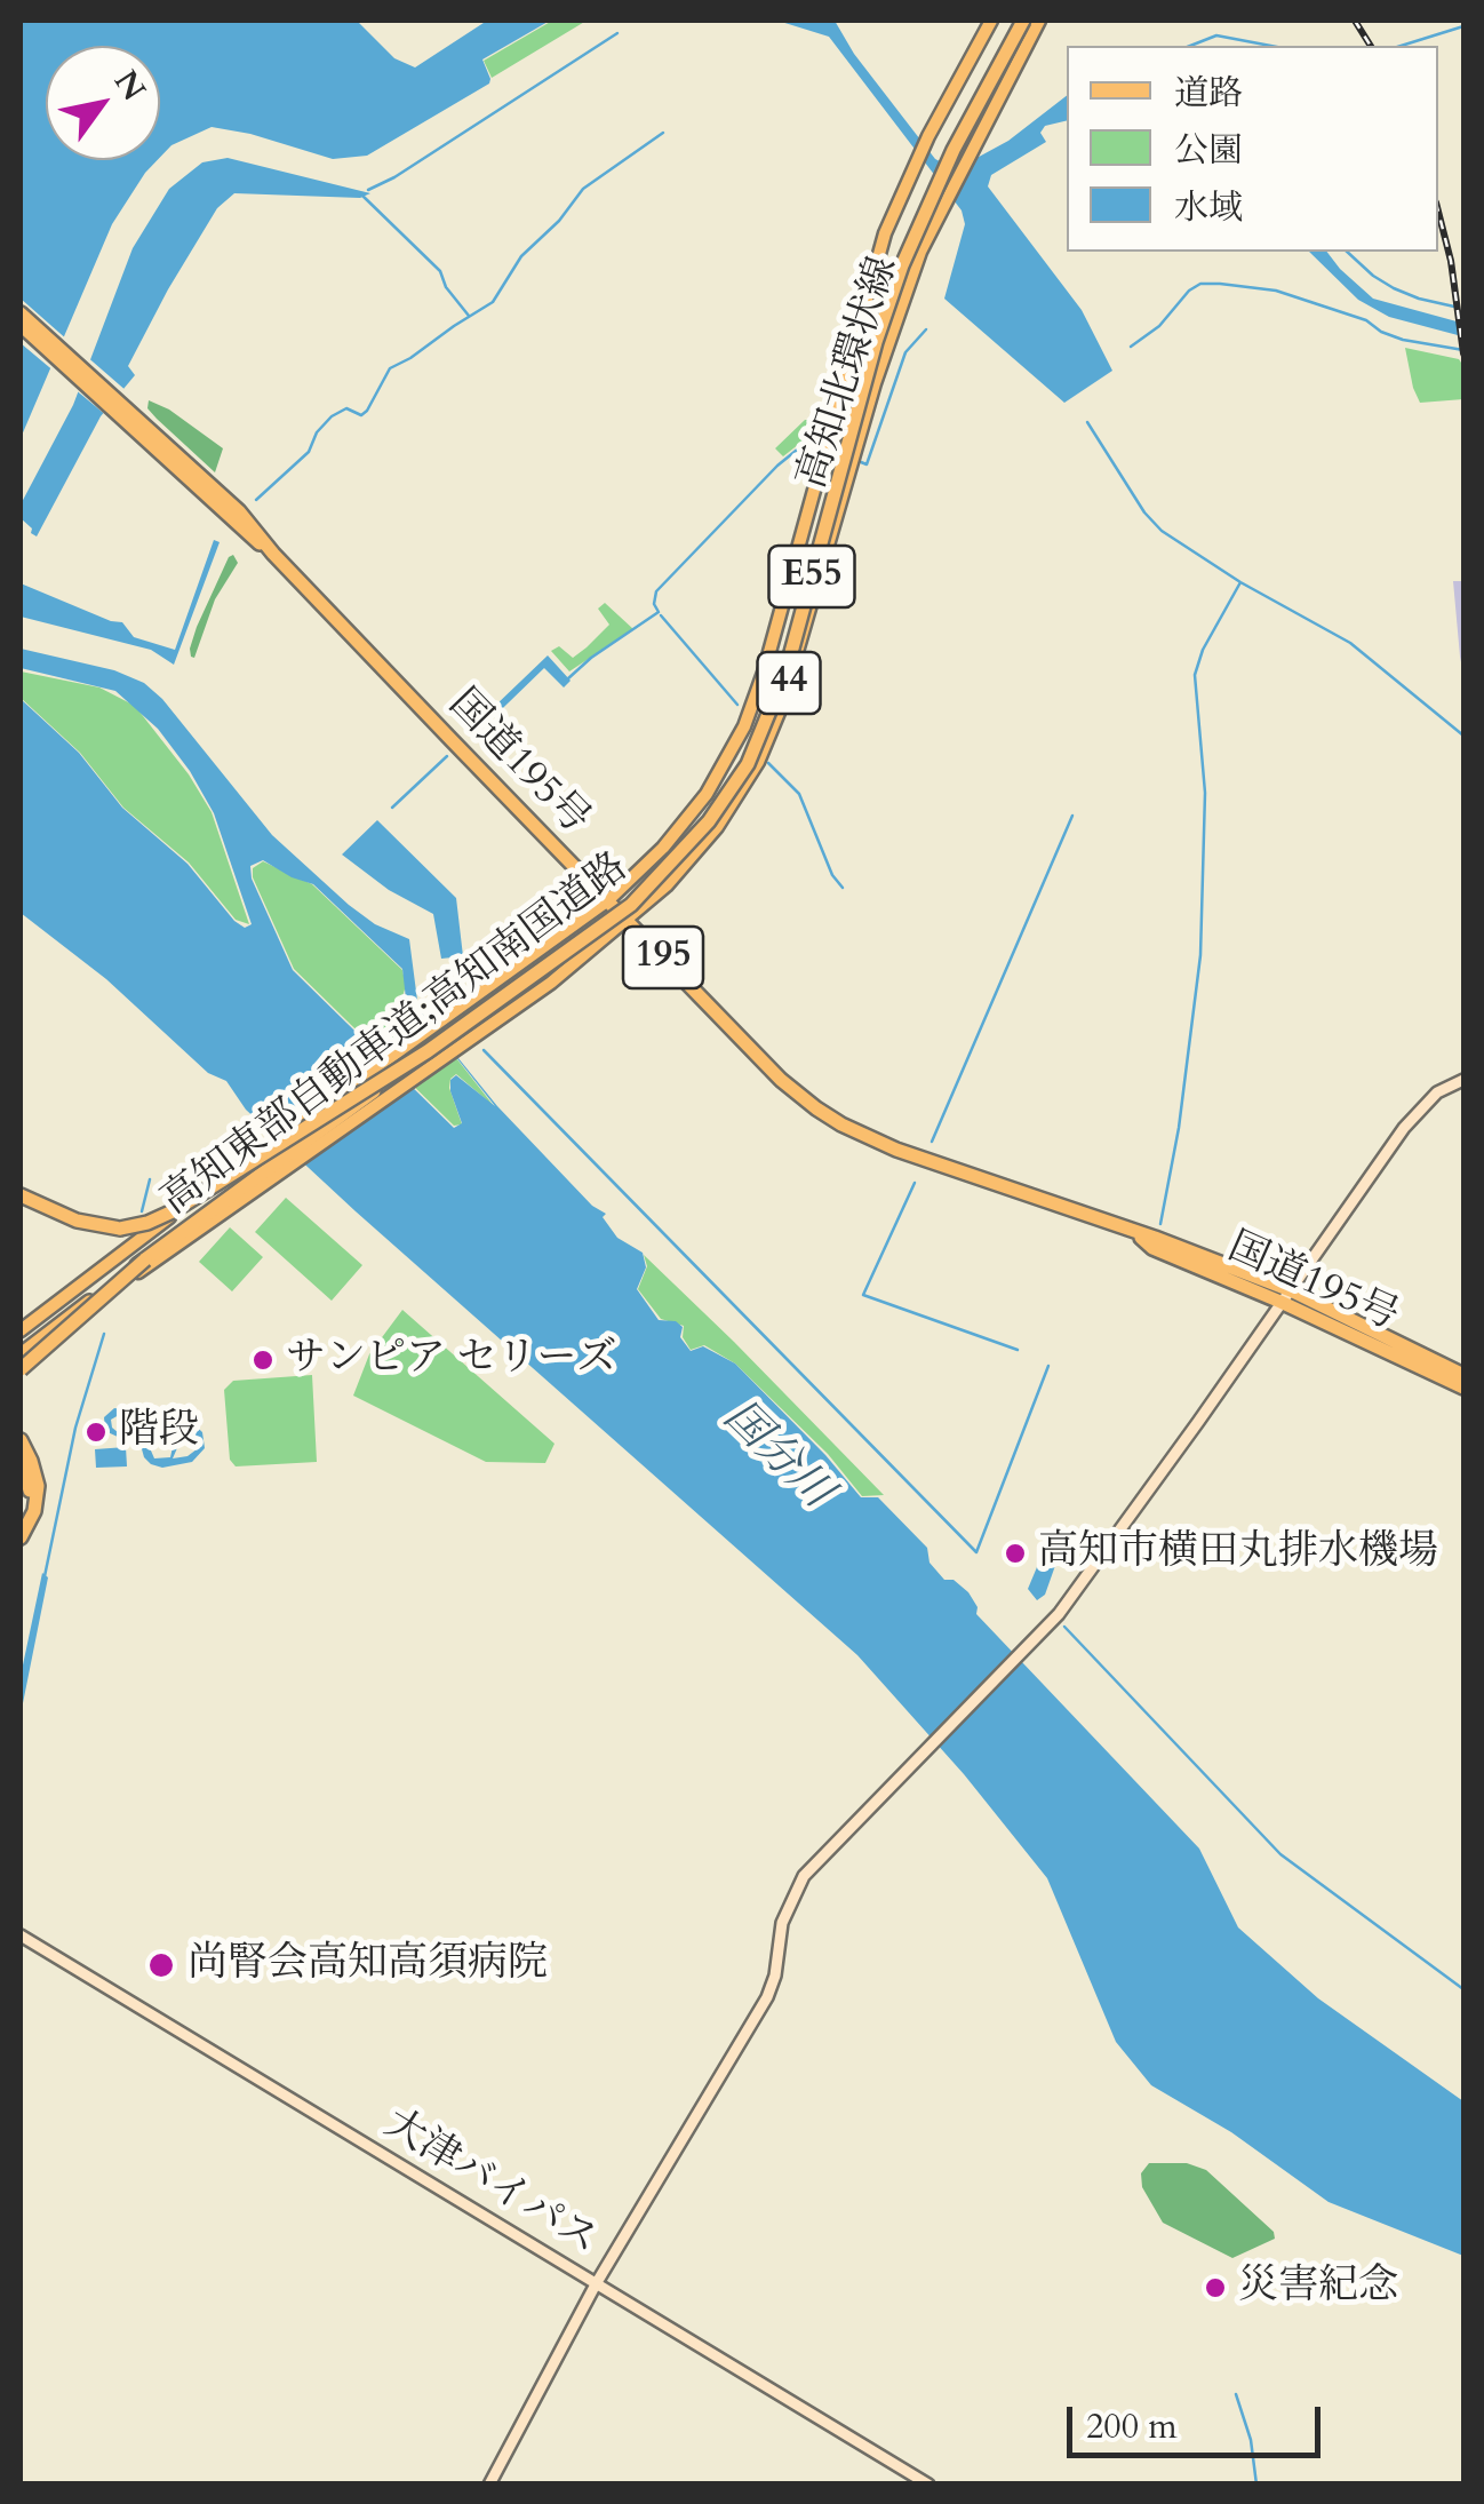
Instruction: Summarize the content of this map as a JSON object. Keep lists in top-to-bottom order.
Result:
{
  "streets": {
    "highway": [
      "E55",
      "国道195号",
      "195",
      "高知東部自動車道;高知南国道路"
    ],
    "main road": ["高知北環状線", "44"],
    "street": ["大津バイパス"]
  },
  "crossings": [
    ["高知北環状線", "国道195号"],
    ["高知北環状線", "高知東部自動車道;高知南国道路"]
  ],
  "water": ["国分川"],
  "places": [
    "サンピア セリーズ",
    "階段",
    "高知市横田丸排水機場",
    "尚腎会高知高須病院",
    "災害紀念"
  ],
  "legend": ["道路", "公園", "水域"],
  "scale_bar": "200 m",
  "north": "top right"
}
